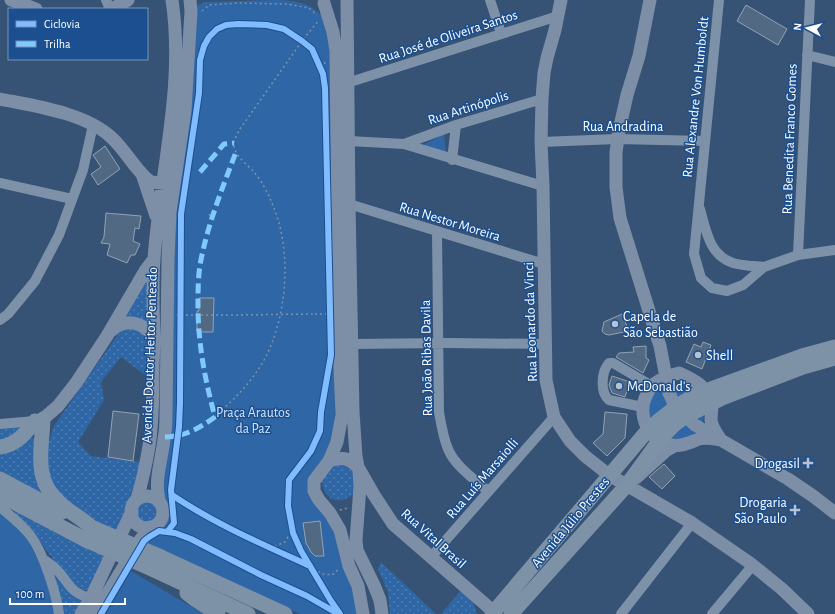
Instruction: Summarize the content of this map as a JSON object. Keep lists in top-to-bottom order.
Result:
{
  "streets": {
    "highway": ["Avenida Júlio Prestes"],
    "main road": ["Rua Leonardo da Vinci", "Avenida Doutor Heitor Penteado", "Rua Vital Brasil"],
    "street": [
      "Rua José de Oliveira Santos",
      "Rua Alexandre Von Humboldt",
      "Rua Artinópolis",
      "Rua Andradina",
      "Rua Benedita Franco Gomes",
      "Rua Nestor Moreira",
      "Rua João Ribas Davila",
      "Rua Luís Marsaiolli"
    ]
  },
  "crossings": [
    ["Rua José de Oliveira Santos", "Rua Leonardo da Vinci"],
    ["Rua José de Oliveira Santos", "Rua Vital Brasil"],
    ["Rua Alexandre Von Humboldt", "Rua Andradina"],
    ["Rua Alexandre Von Humboldt", "Rua Benedita Franco Gomes"],
    ["Rua Artinópolis", "Rua Leonardo da Vinci"],
    ["Rua Andradina", "Rua Leonardo da Vinci"],
    ["Rua Nestor Moreira", "Rua Leonardo da Vinci"],
    ["Rua Nestor Moreira", "Rua João Ribas Davila"],
    ["Rua Nestor Moreira", "Rua Vital Brasil"],
    ["Rua Leonardo da Vinci", "Rua Luís Marsaiolli"],
    ["Rua Leonardo da Vinci", "Avenida Júlio Prestes"],
    ["Rua João Ribas Davila", "Rua Luís Marsaiolli"],
    ["Rua Luís Marsaiolli", "Rua Vital Brasil"],
    ["Avenida Júlio Prestes", "Rua Vital Brasil"]
  ],
  "parks": ["Praça Arautos da Paz"],
  "places": {
    "other": ["Capela de São Sebastião", "Shell", "McDonald's"],
    "health": ["Drogasil", "Drogaria São Paulo"]
  },
  "legend": ["Ciclovia", "Trilha"],
  "scale_bar": "100 m",
  "north": "left"
}
